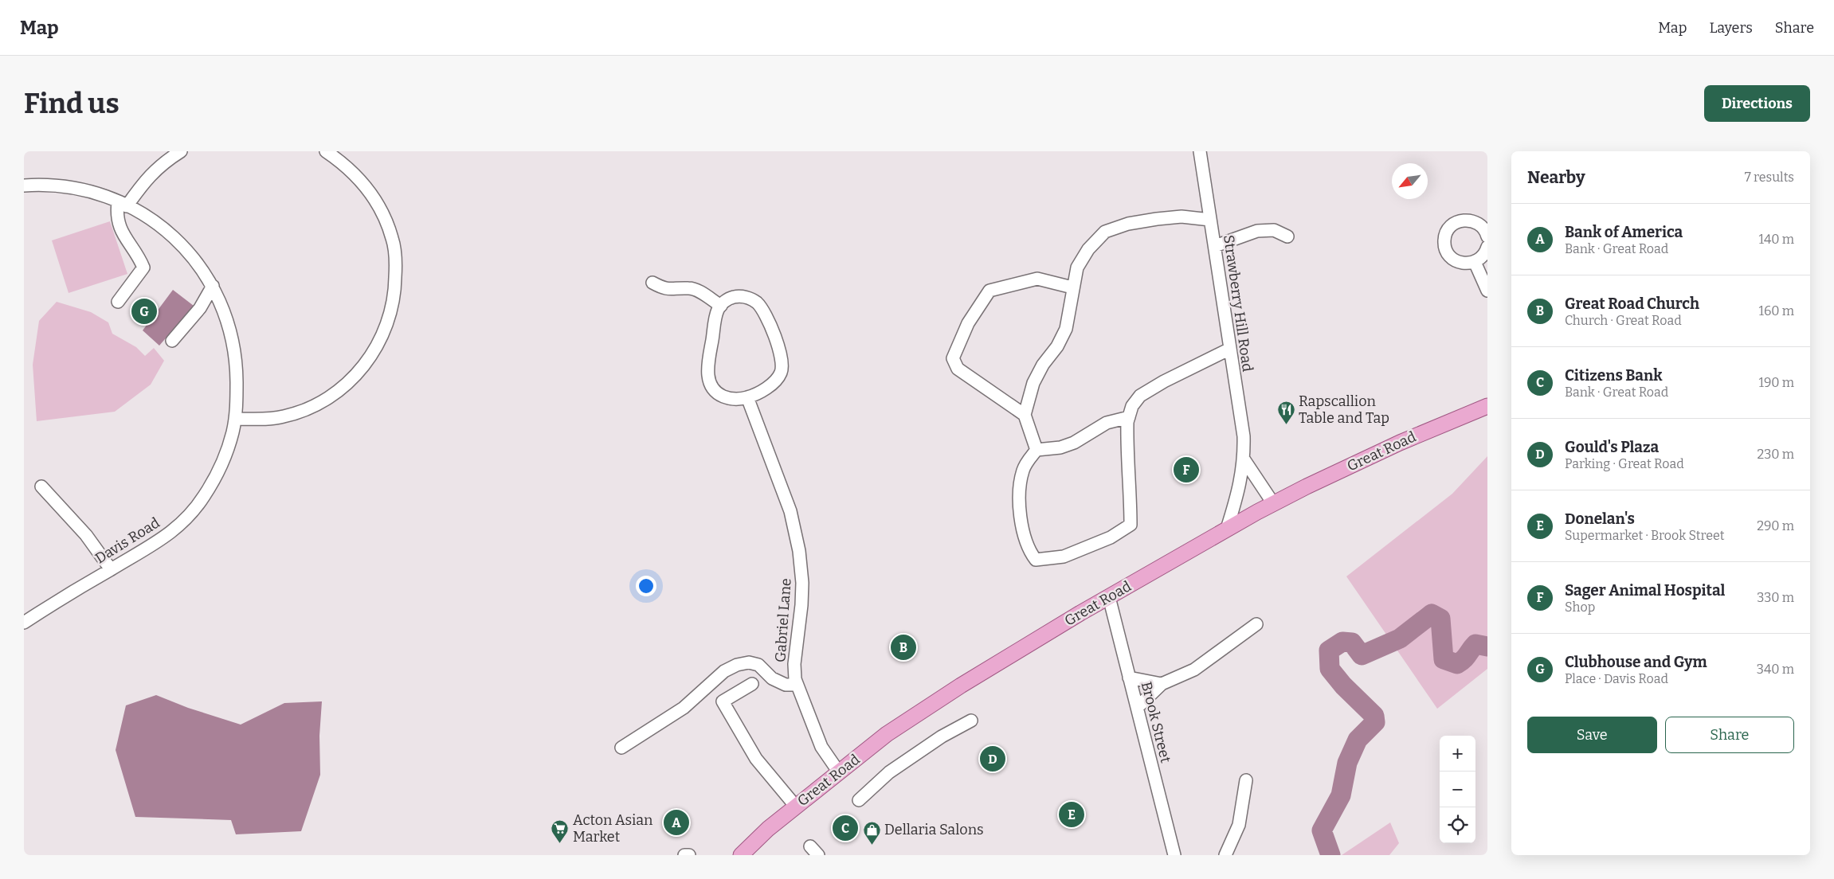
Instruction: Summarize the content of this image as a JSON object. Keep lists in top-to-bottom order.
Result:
{
  "streets": {
    "main road": ["Great Road"],
    "street": [
      "Strawberry Hill Road",
      "Davis Road",
      "Gabriel Lane",
      "Brook Street"
    ]
  },
  "crossings": [
    ["Strawberry Hill Road", "Great Road"],
    ["Great Road", "Gabriel Lane"],
    ["Great Road", "Brook Street"]
  ],
  "places": {
    "restaurant": ["Rapscallion Table and Tap"],
    "supermarket": ["Acton Asian Market"],
    "shop": ["Dellaria Salons"]
  },
  "north": "bottom left",
  "page": {
    "header": "Map",
    "nav": ["Map", "Layers", "Share"],
    "buttons": [
      "Directions",
      ["Save", "Share"]
    ],
    "title": "Find us",
    "heading": ["Nearby", "7 results"],
    "list": [
      {
        "mark": "A",
        "name": "Bank of America",
        "note": "Bank · Great Road",
        "value": "140 m"
      },
      {
        "mark": "B",
        "name": "Great Road Church",
        "note": "Church · Great Road",
        "value": "160 m"
      },
      {
        "mark": "C",
        "name": "Citizens Bank",
        "note": "Bank · Great Road",
        "value": "190 m"
      },
      {
        "mark": "D",
        "name": "Gould's Plaza",
        "note": "Parking · Great Road",
        "value": "230 m"
      },
      {
        "mark": "E",
        "name": "Donelan's",
        "note": "Supermarket · Brook Street",
        "value": "290 m"
      },
      {
        "mark": "F",
        "name": "Sager Animal Hospital",
        "note": "Shop",
        "value": "330 m"
      },
      {
        "mark": "G",
        "name": "Clubhouse and Gym",
        "note": "Place · Davis Road",
        "value": "340 m"
      }
    ],
    "pins": [
      "G",
      "F",
      "B",
      "D",
      "E",
      "A",
      "C"
    ],
    "map_buttons": ["+", "−"]
  }
}
